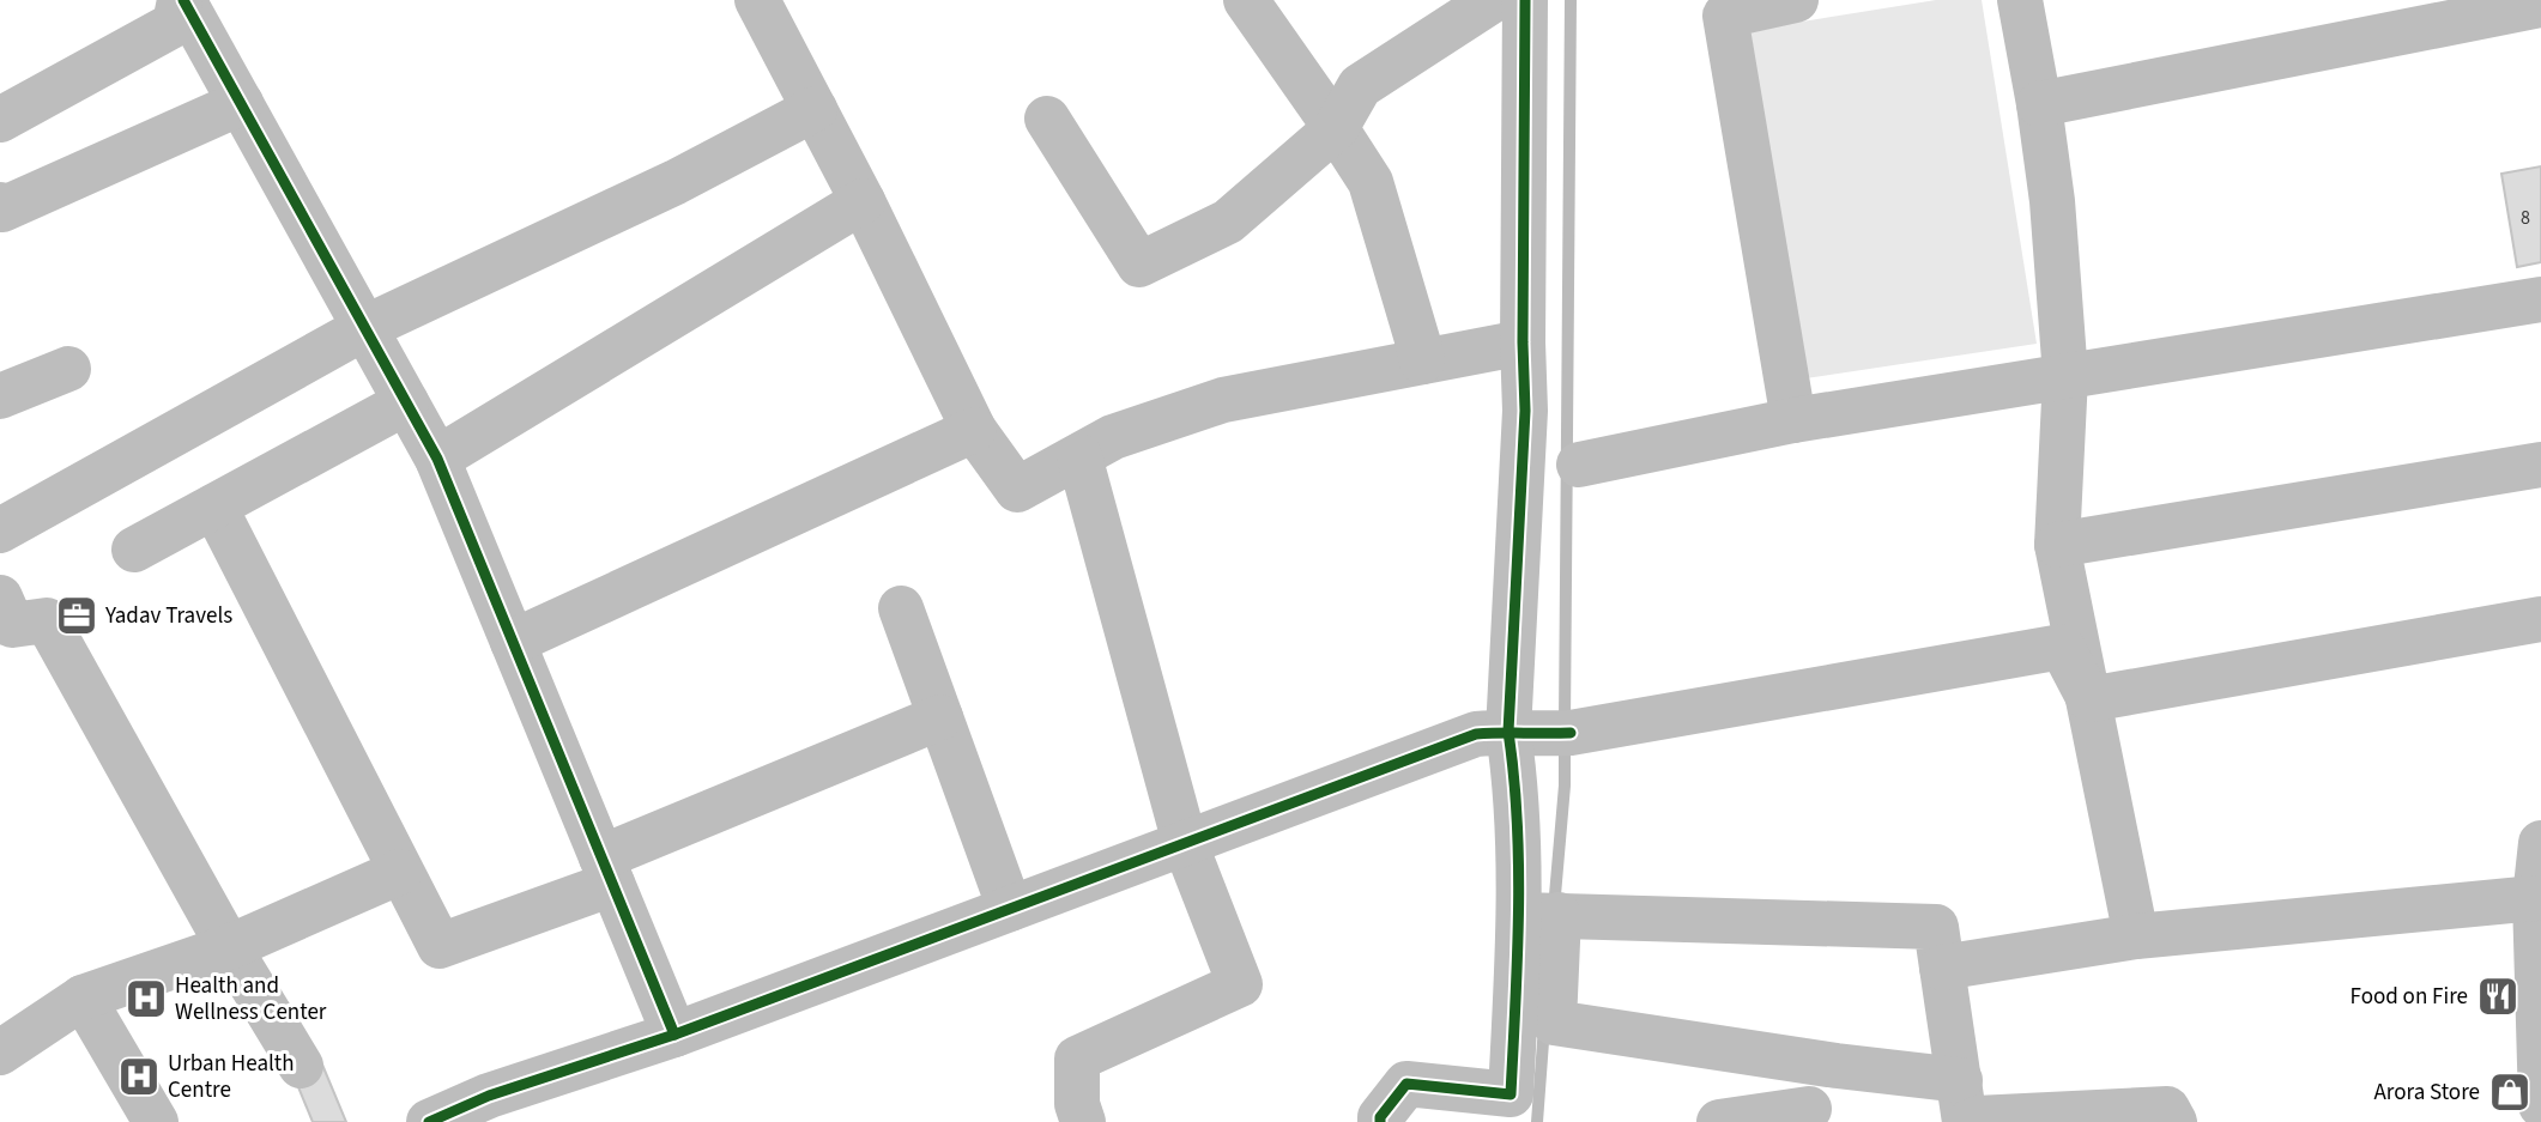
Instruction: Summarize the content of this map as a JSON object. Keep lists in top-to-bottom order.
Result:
{
  "places": {
    "office": ["Yadav Travels"],
    "restaurant": ["Food on Fire"],
    "hospital": ["Health and Wellness Center", "Urban Health Centre"],
    "shop": ["Arora Store"]
  },
  "house_numbers": ["8"]
}
